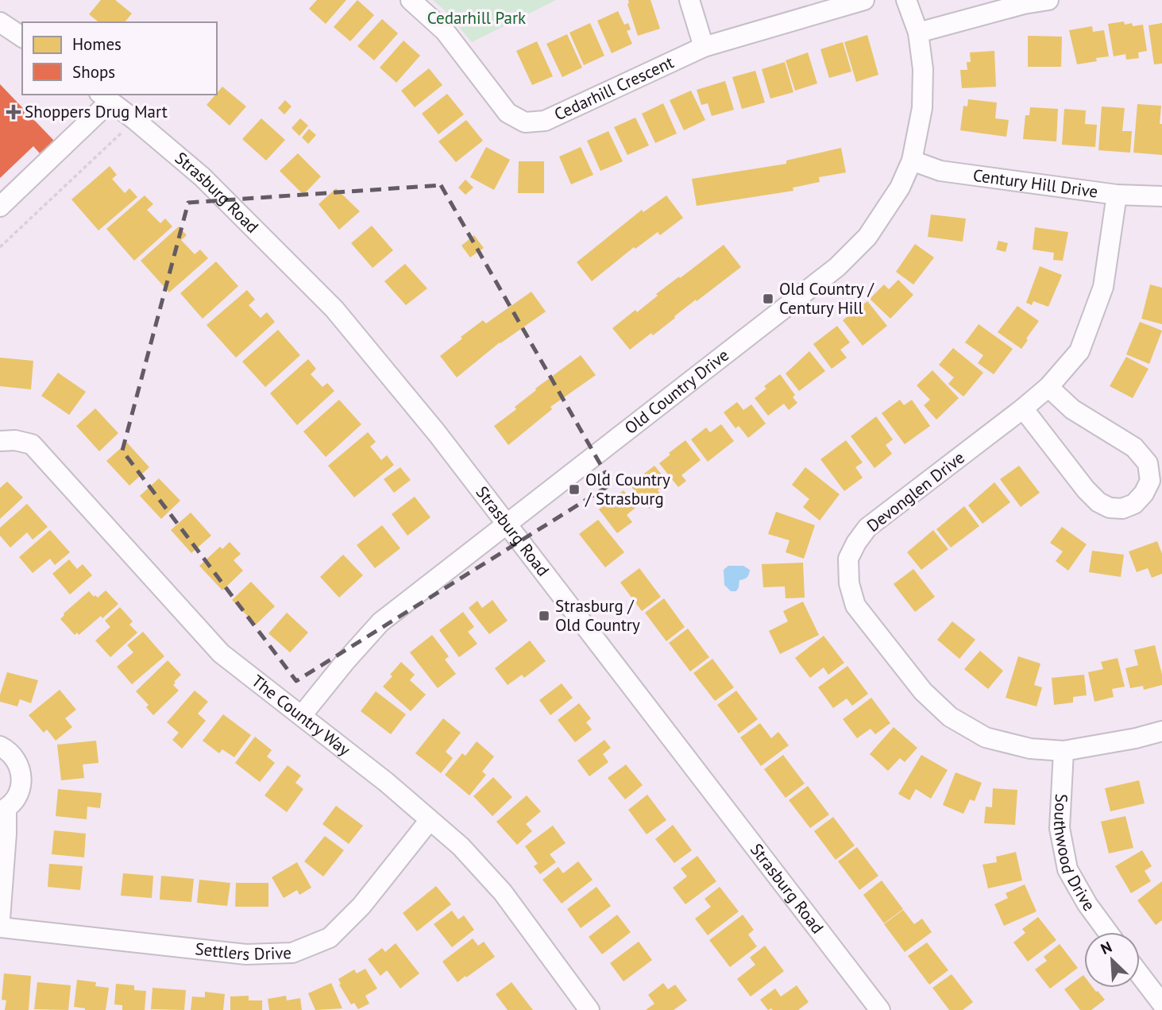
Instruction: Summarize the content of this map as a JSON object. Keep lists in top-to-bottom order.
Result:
{
  "streets": {
    "street": [
      "Cedarhill Crescent",
      "Century Hill Drive",
      "Strasburg Road",
      "Old Country Drive",
      "Devonglen Drive",
      "The Country Way",
      "Southwood Drive",
      "Settlers Drive"
    ]
  },
  "crossings": [
    ["Century Hill Drive", "Old Country Drive"],
    ["Century Hill Drive", "Devonglen Drive"],
    ["Strasburg Road", "Old Country Drive"],
    ["Old Country Drive", "The Country Way"],
    ["Devonglen Drive", "Southwood Drive"],
    ["The Country Way", "Settlers Drive"]
  ],
  "parks": ["Cedarhill Park"],
  "places": {
    "health": ["Shoppers Drug Mart"],
    "transit": ["Old Country / Century Hill", "Old Country / Strasburg", "Strasburg / Old Country"]
  },
  "legend": ["Homes", "Shops"],
  "north": "top left"
}
